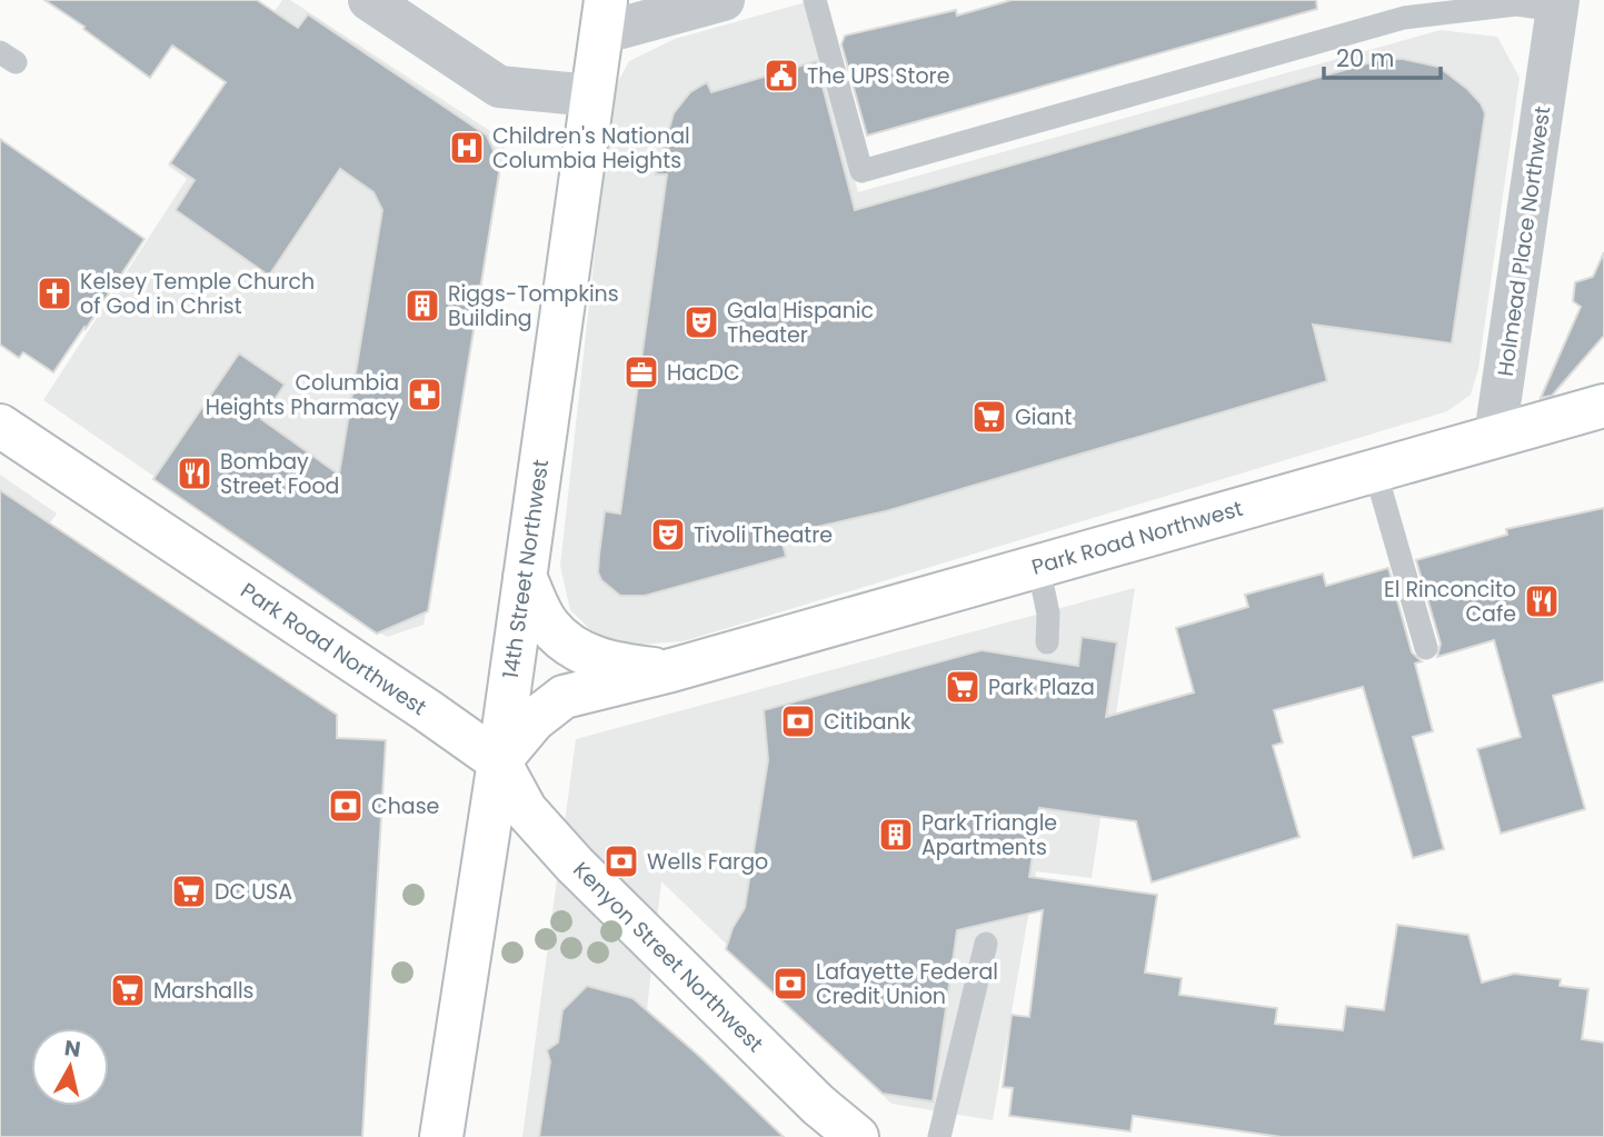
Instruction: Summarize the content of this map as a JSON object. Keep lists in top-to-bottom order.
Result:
{
  "streets": {
    "main road": ["Park Road Northwest", "14th Street Northwest", "Kenyon Street Northwest"],
    "street": ["Holmead Place Northwest"]
  },
  "crossings": [
    ["Holmead Place Northwest", "Park Road Northwest"],
    ["Park Road Northwest", "14th Street Northwest"],
    ["Park Road Northwest", "Kenyon Street Northwest"],
    ["14th Street Northwest", "Kenyon Street Northwest"]
  ],
  "places": {
    "public building": ["The UPS Store"],
    "hospital": ["Children's National Columbia Heights"],
    "church": ["Kelsey Temple Church of God in Christ"],
    "building": ["Riggs-Tompkins Building", "Park Triangle Apartments"],
    "theatre": ["Gala Hispanic Theater", "Tivoli Theatre"],
    "office": ["HacDC"],
    "pharmacy": ["Columbia Heights Pharmacy"],
    "supermarket": [
      "Giant",
      "Park Plaza",
      "DC USA",
      "Marshalls"
    ],
    "restaurant": ["Bombay Street Food", "El Rinconcito Cafe"],
    "bank": [
      "Citibank",
      "Chase",
      "Wells Fargo",
      "Lafayette Federal Credit Union"
    ]
  },
  "scale_bar": "20 m",
  "north": "top"
}
